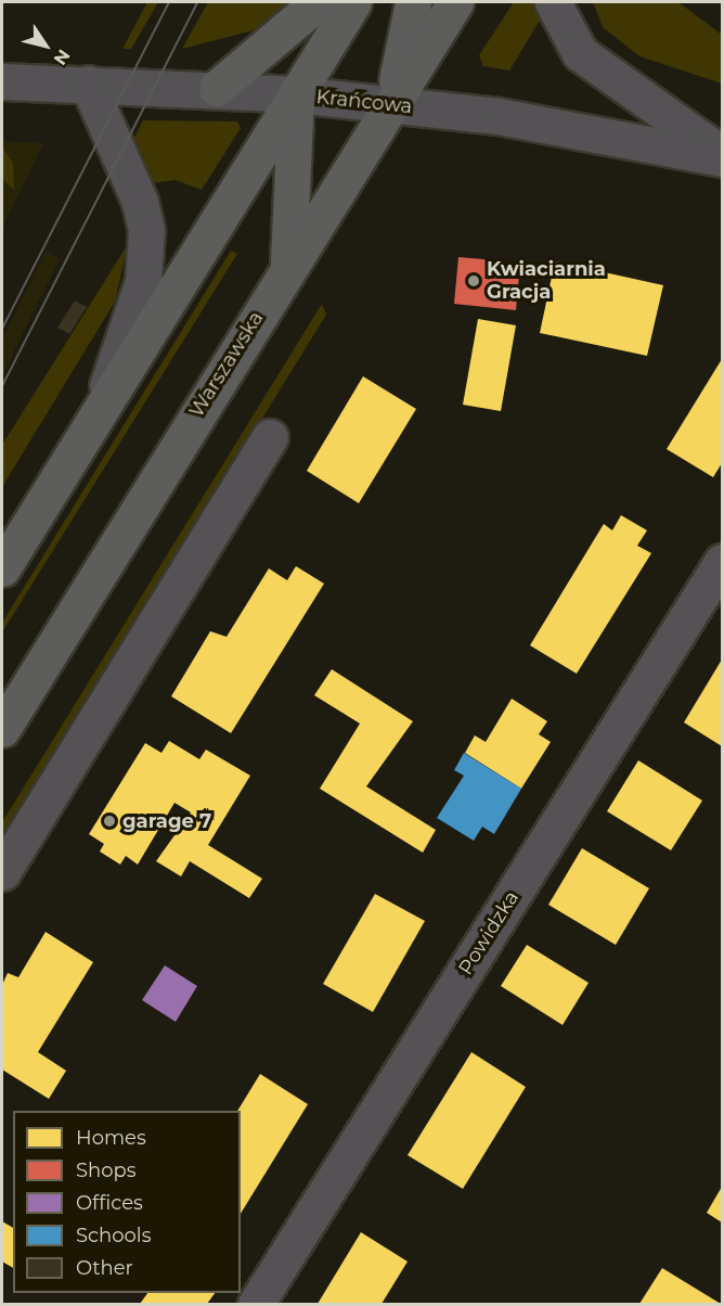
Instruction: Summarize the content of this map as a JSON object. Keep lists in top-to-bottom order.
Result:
{
  "streets": {
    "main road": ["Warszawska"],
    "street": ["Krańcowa", "Powidzka"]
  },
  "crossings": [
    ["Krańcowa", "Warszawska"]
  ],
  "places": ["Kwiaciarnia Gracja", "garage 7"],
  "legend": [
    "Homes",
    "Shops",
    "Offices",
    "Schools",
    "Other"
  ],
  "north": "bottom right"
}
